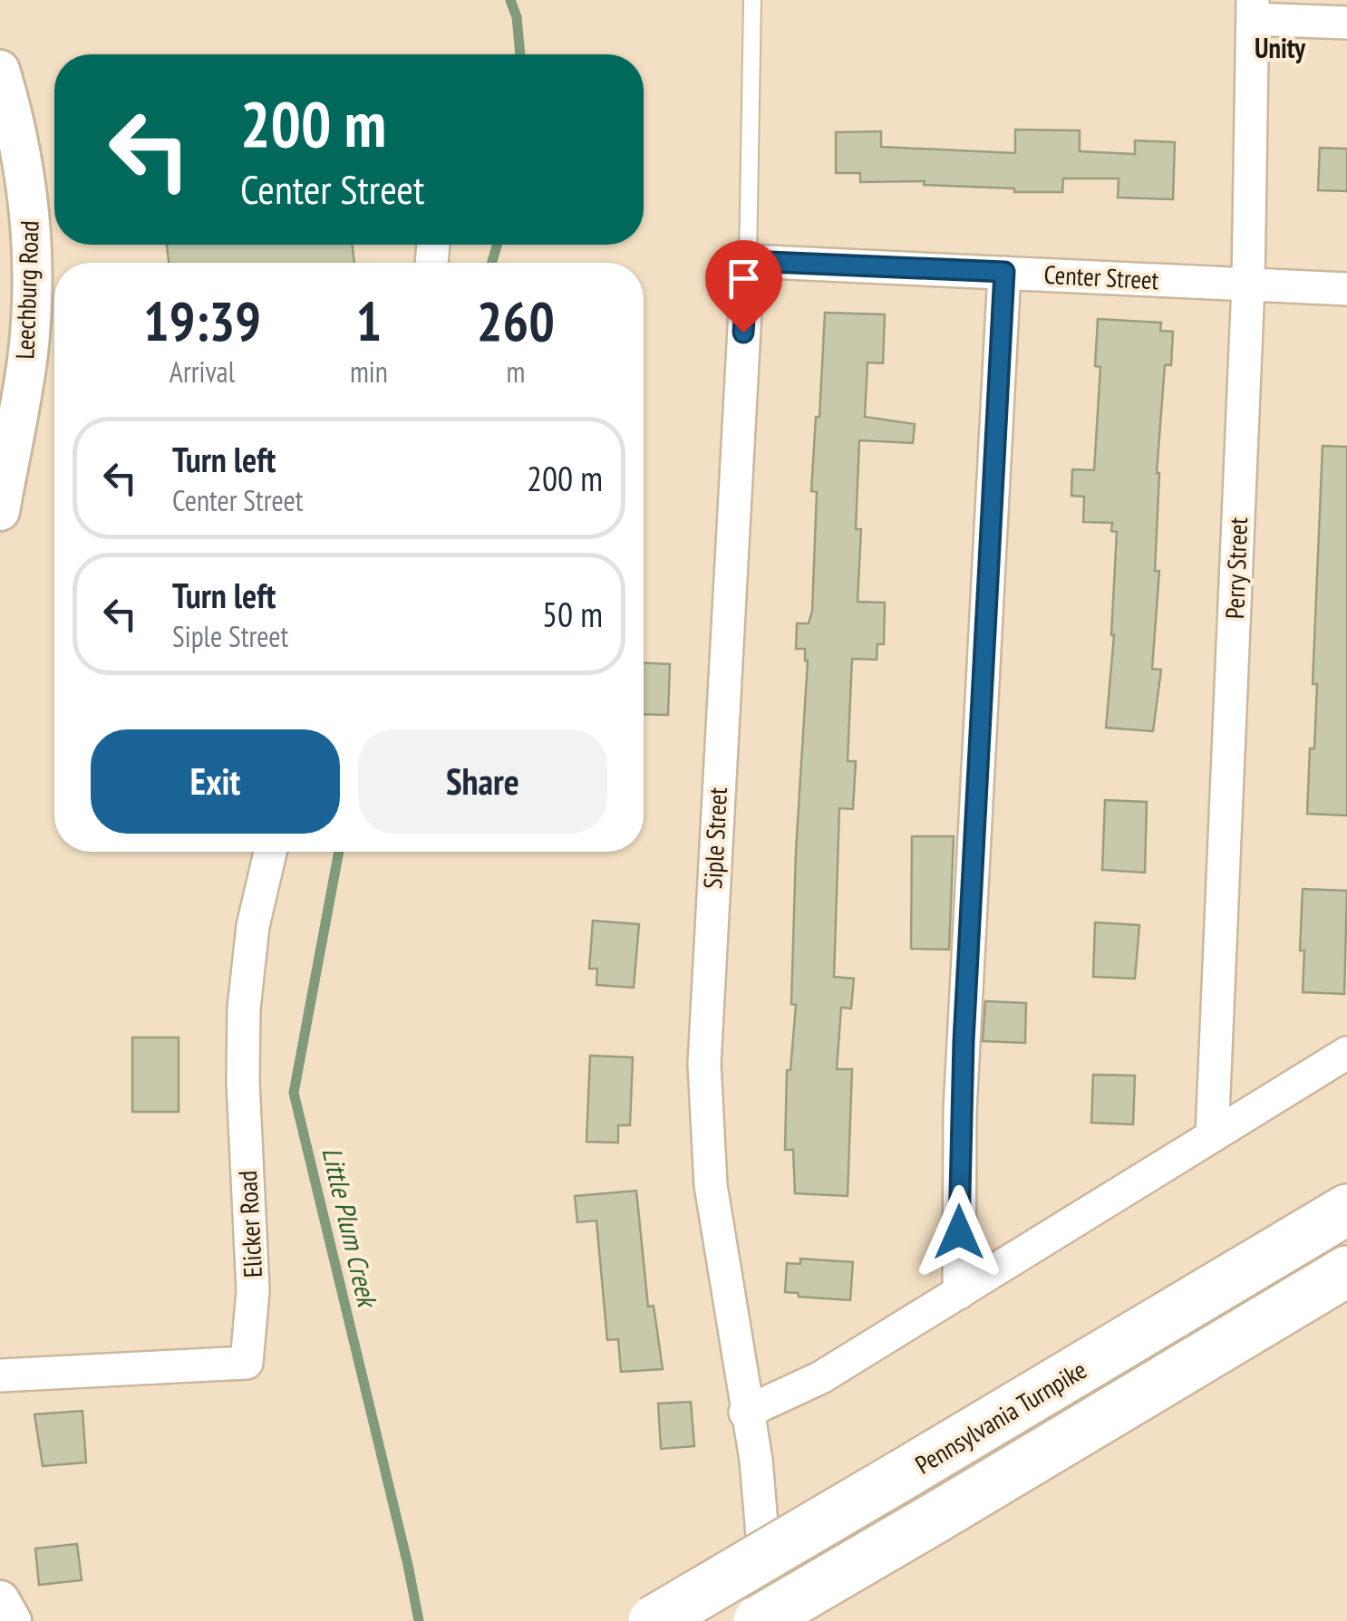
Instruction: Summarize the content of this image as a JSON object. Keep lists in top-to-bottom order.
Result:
{
  "streets": {
    "highway": ["Pennsylvania Turnpike"],
    "street": [
      "Center Street",
      "Leechburg Road",
      "Perry Street",
      "Siple Street",
      "Elicker Road"
    ]
  },
  "crossings": [
    ["Center Street", "Perry Street"],
    ["Center Street", "Siple Street"]
  ],
  "districts": ["Unity"],
  "water": ["Little Plum Creek"],
  "page": {
    "turn": ["200 m", "Center Street"],
    "eta": [
      "19:39",
      "Arrival",
      "1",
      "min",
      "260",
      "m"
    ],
    "list": [
      {
        "name": "Turn left",
        "note": "Center Street",
        "value": "200 m"
      },
      {
        "name": "Turn left",
        "note": "Siple Street",
        "value": "50 m"
      }
    ],
    "buttons": ["Exit", "Share"]
  }
}
